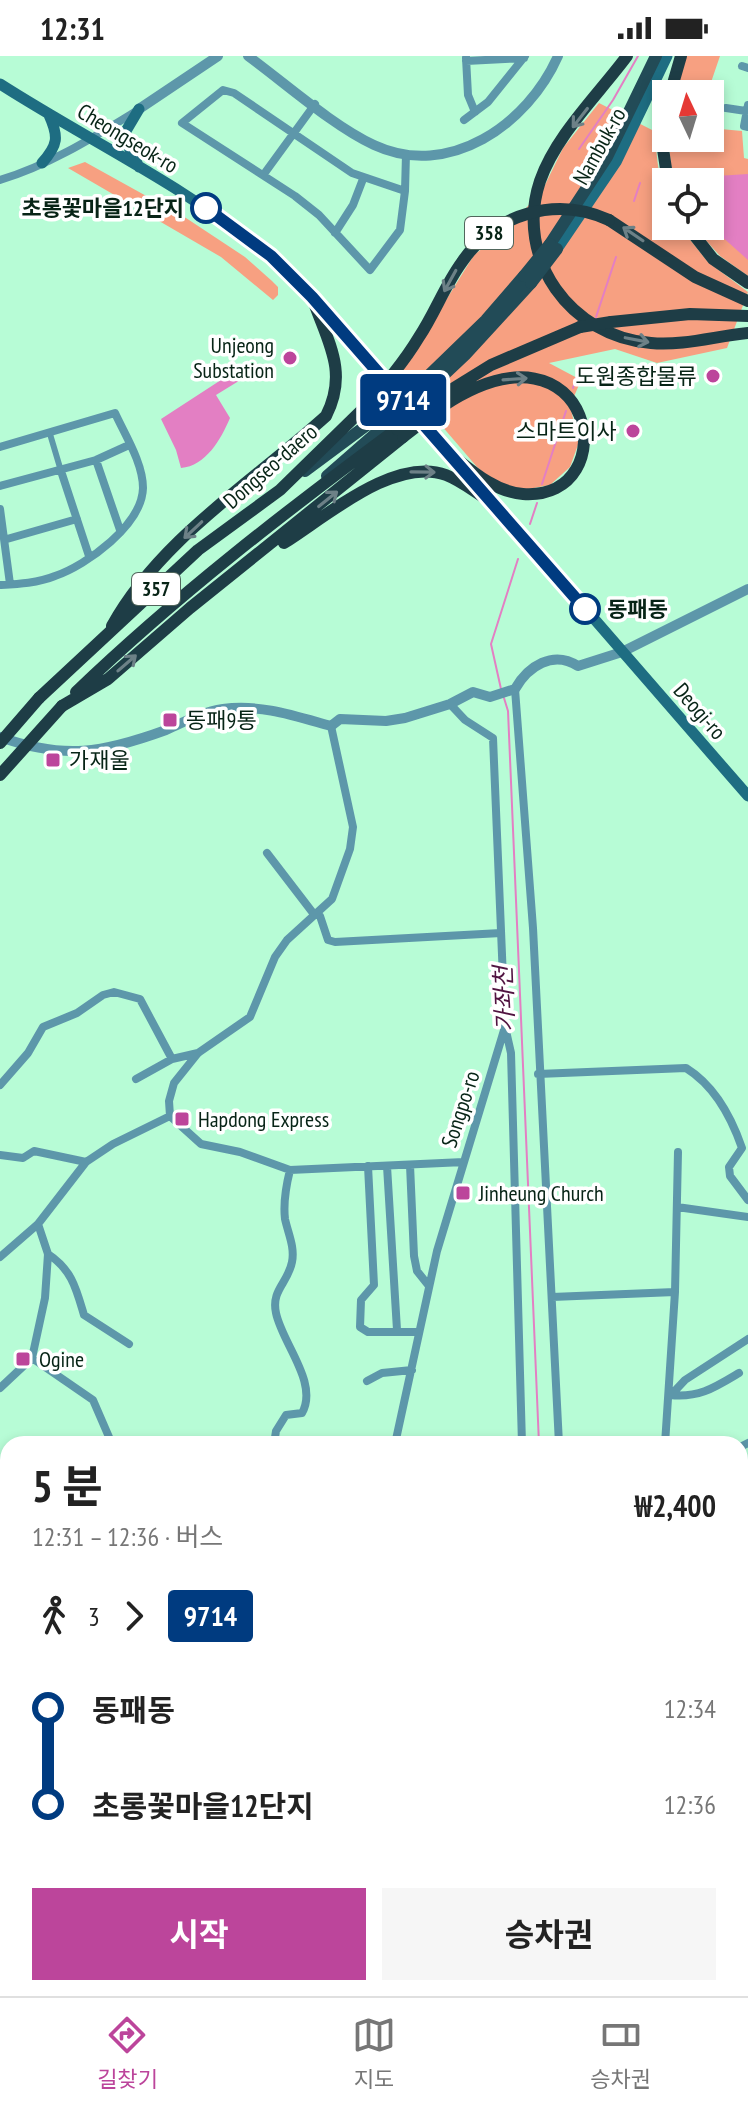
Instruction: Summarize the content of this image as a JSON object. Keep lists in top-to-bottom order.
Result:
{
  "streets": {
    "highway": ["358", "Dongseo-daero", "357"],
    "main road": ["Cheongseok-ro", "Nambuk-ro", "Deogi-ro"],
    "street": ["Songpo-ro"]
  },
  "crossings": [
    ["Cheongseok-ro", "Deogi-ro"],
    ["Nambuk-ro", "357"],
    ["Dongseo-daero", "357"]
  ],
  "water": ["가좌천"],
  "places": {
    "other": [
      "초롱꽃마을12단지",
      "Unjeong Substation",
      "도원종합물류",
      "스마트이사",
      "동패동"
    ],
    "transit": [
      "동패9통",
      "가재울",
      "Hapdong Express",
      "Jinheung Church",
      "Ogine"
    ]
  },
  "lines": ["bus line 9714"],
  "north": "top",
  "page": {
    "status": "12:31",
    "on_map": "9714",
    "heading": ["5 분", "12:31 – 12:36 · 버스", "₩2,400"],
    "legs": ["3", "9714"],
    "list": [
      {
        "name": "동패동",
        "value": "12:34"
      },
      {
        "name": "초롱꽃마을12단지",
        "value": "12:36"
      }
    ],
    "buttons": ["시작", "승차권"],
    "tabs": ["길찾기", "지도", "승차권"]
  }
}
